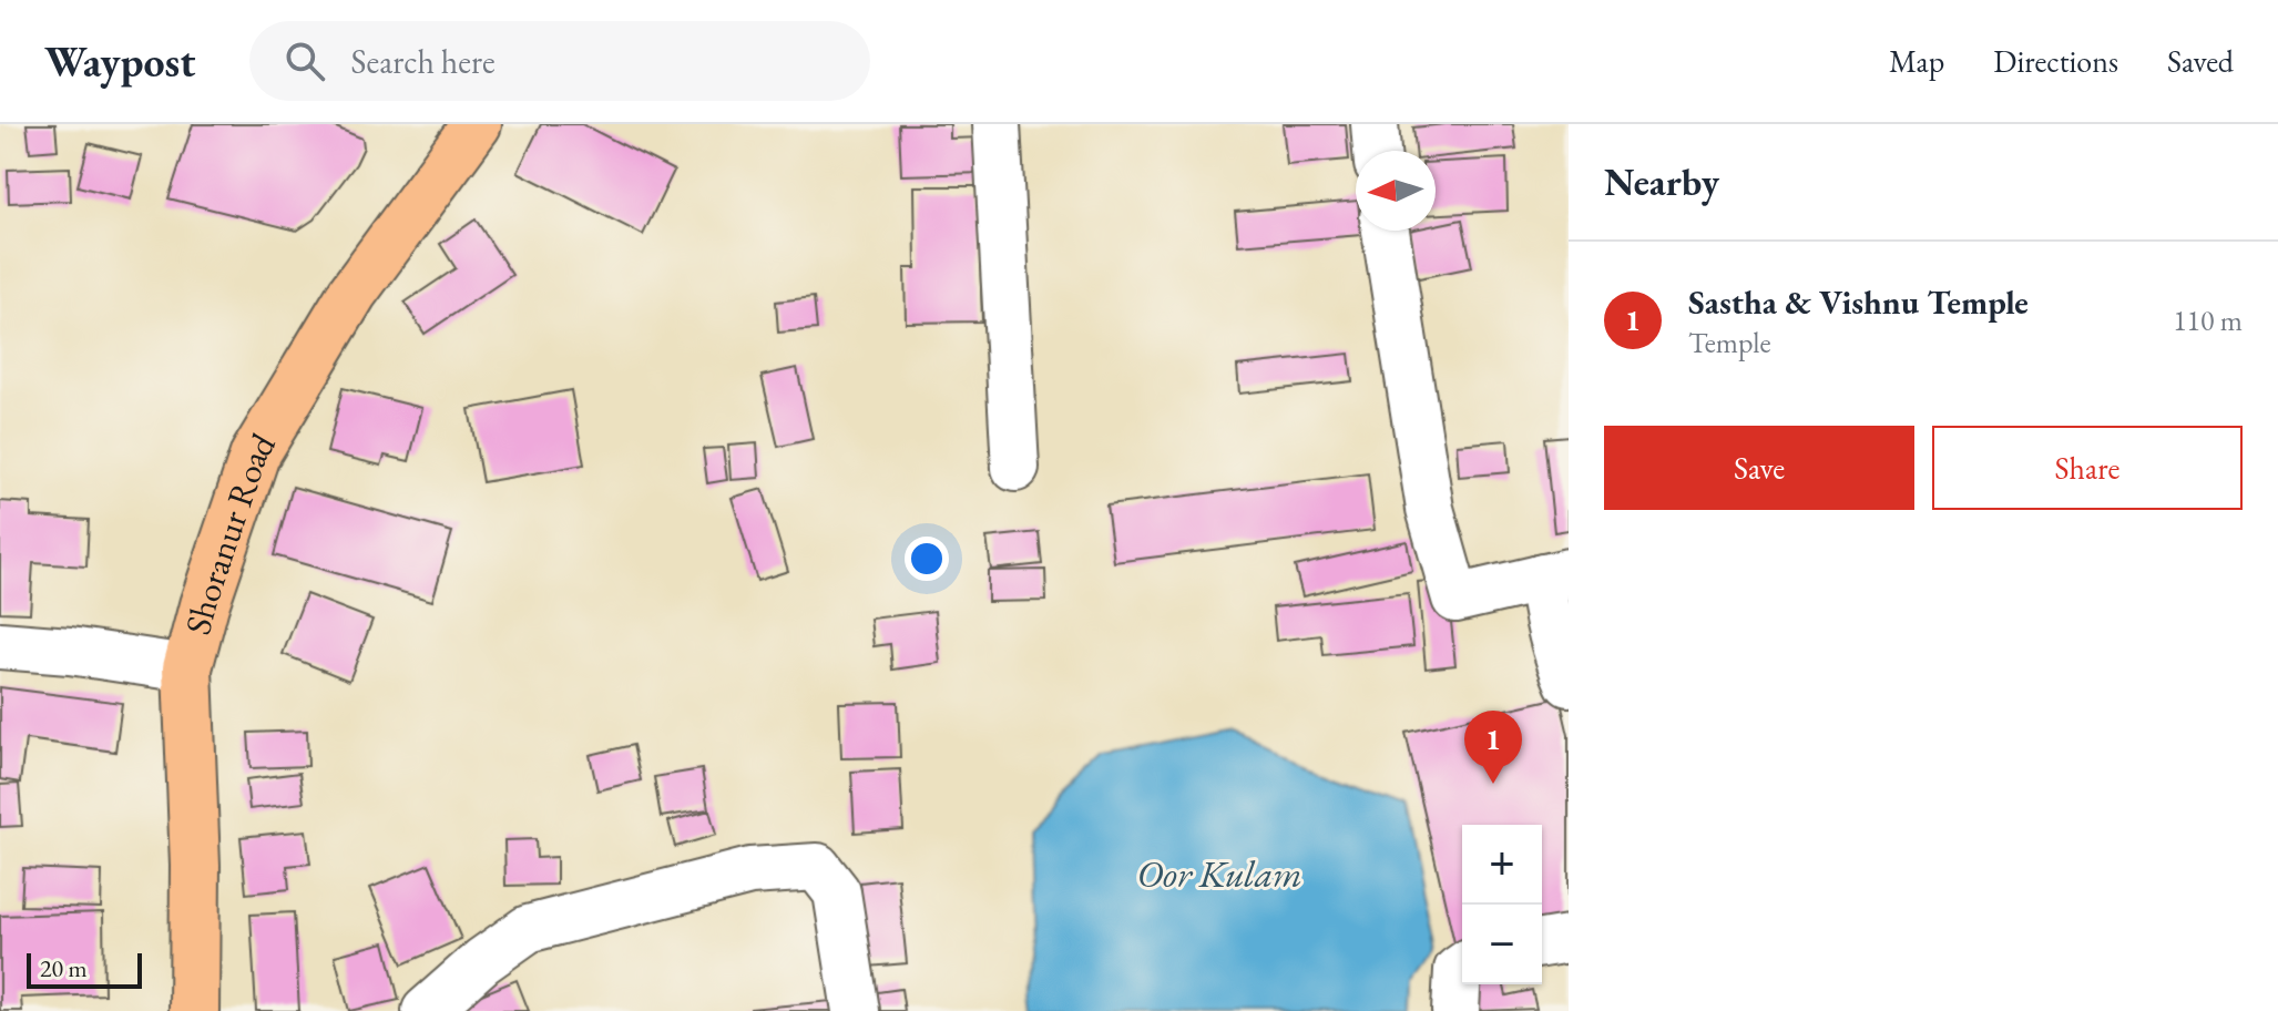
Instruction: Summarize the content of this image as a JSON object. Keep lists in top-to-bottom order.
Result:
{
  "streets": {
    "main road": ["Shoranur Road"]
  },
  "water": ["Oor Kulam"],
  "scale_bar": "20 m",
  "north": "left",
  "page": {
    "header": "Waypost",
    "search": "Search here",
    "nav": ["Map", "Directions", "Saved"],
    "heading": "Nearby",
    "list": [
      {
        "mark": "1",
        "name": "Sastha & Vishnu Temple",
        "note": "Temple",
        "value": "110 m"
      }
    ],
    "buttons": ["Save", "Share"],
    "pins": "1",
    "map_buttons": ["+", "−"],
    "scale": "20 m"
  }
}
